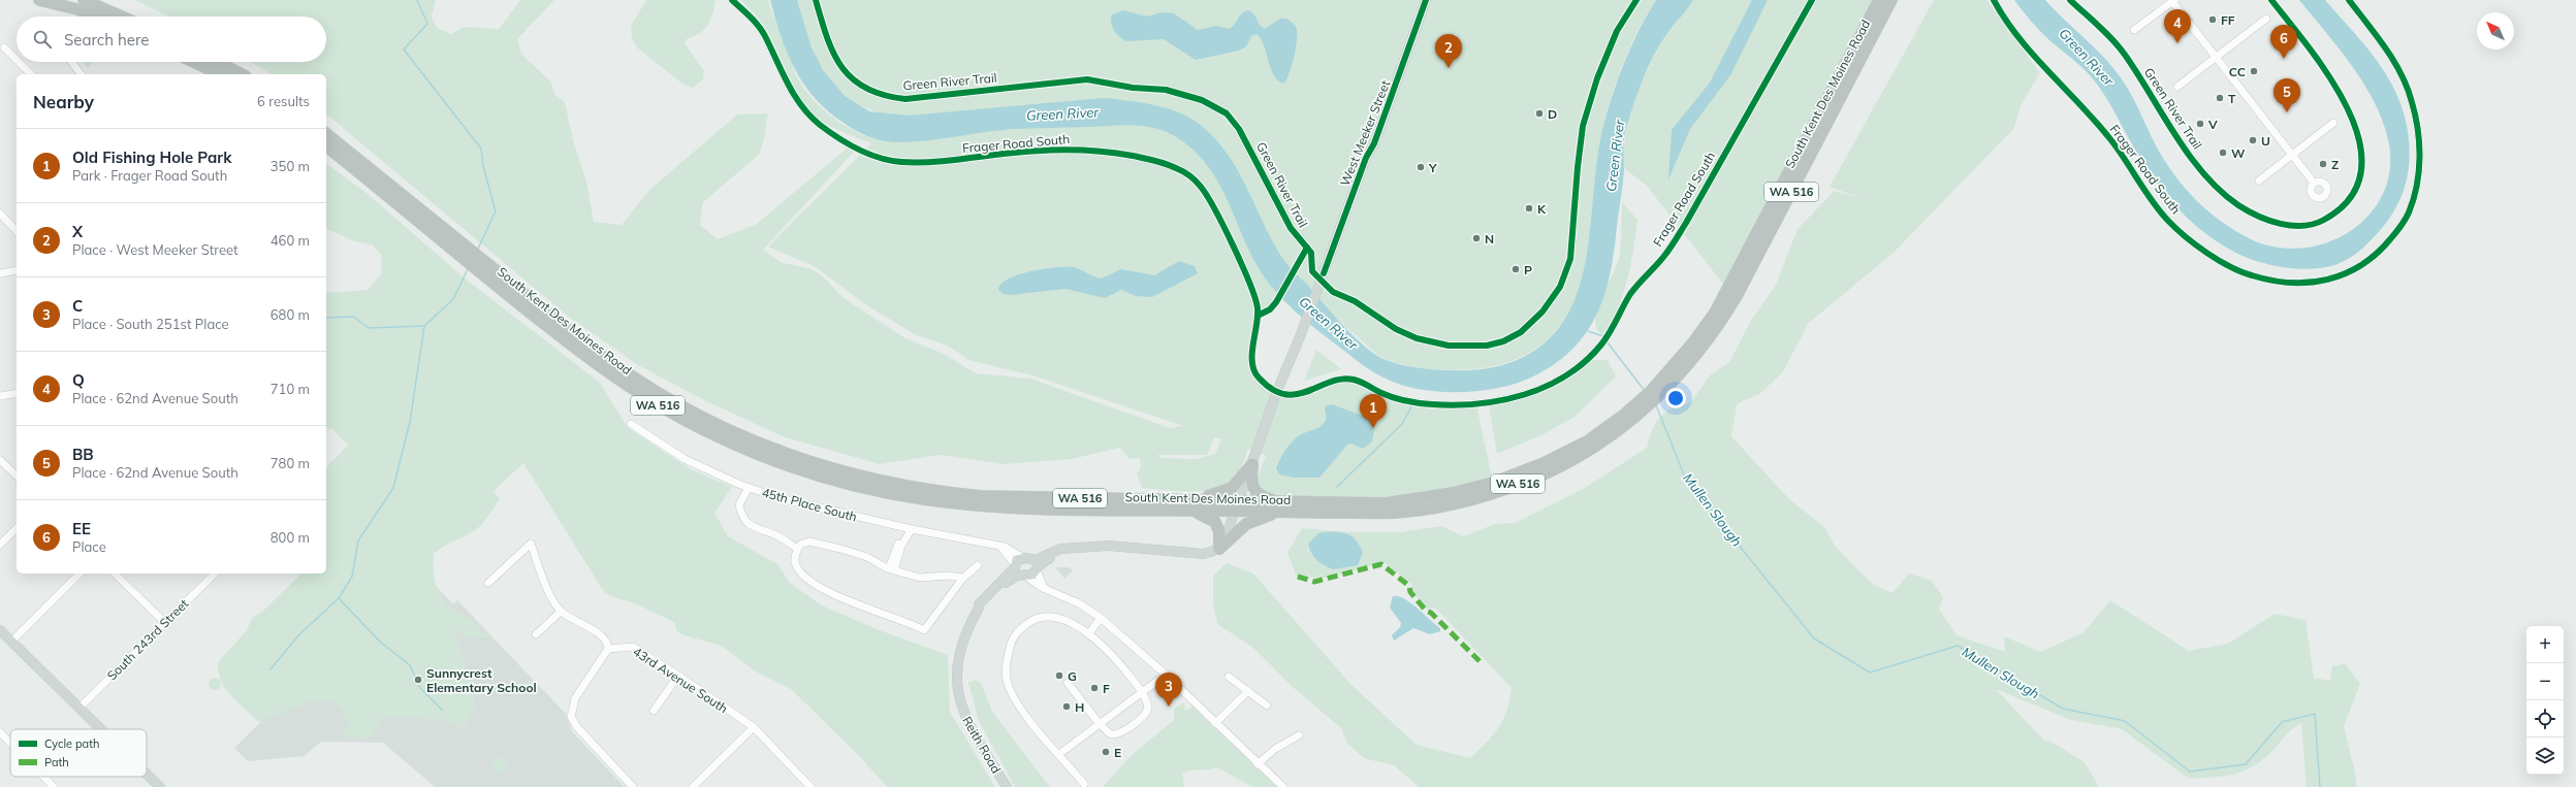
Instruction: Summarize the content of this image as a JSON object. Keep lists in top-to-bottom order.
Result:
{
  "streets": {
    "highway": ["South Kent Des Moines Road", "WA 516"],
    "main road": ["West Meeker Street", "Reith Road"],
    "street": [
      "Frager Road South",
      "45th Place South",
      "South 243rd Street",
      "43rd Avenue South"
    ],
    "cycle path": ["Green River Trail"]
  },
  "crossings": [
    ["South Kent Des Moines Road", "West Meeker Street"],
    ["West Meeker Street", "Frager Road South"],
    ["45th Place South", "Reith Road"]
  ],
  "water": ["Green River", "Mullen Slough"],
  "places": [
    "FF",
    "CC",
    "T",
    "D",
    "V",
    "U",
    "W",
    "Z",
    "Y",
    "K",
    "N",
    "P",
    "G",
    "Sunnycrest Elementary School",
    "F",
    "H",
    "E"
  ],
  "legend": ["Cycle path", "Path"],
  "north": "top left",
  "page": {
    "pins": [
      "4",
      "6",
      "2",
      "5",
      "1",
      "3"
    ],
    "search": "Search here",
    "heading": ["Nearby", "6 results"],
    "list": [
      {
        "mark": "1",
        "name": "Old Fishing Hole Park",
        "note": "Park · Frager Road South",
        "value": "350 m"
      },
      {
        "mark": "2",
        "name": "X",
        "note": "Place · West Meeker Street",
        "value": "460 m"
      },
      {
        "mark": "3",
        "name": "C",
        "note": "Place · South 251st Place",
        "value": "680 m"
      },
      {
        "mark": "4",
        "name": "Q",
        "note": "Place · 62nd Avenue South",
        "value": "710 m"
      },
      {
        "mark": "5",
        "name": "BB",
        "note": "Place · 62nd Avenue South",
        "value": "780 m"
      },
      {
        "mark": "6",
        "name": "EE",
        "note": "Place",
        "value": "800 m"
      }
    ],
    "map_buttons": ["+", "−"]
  }
}
